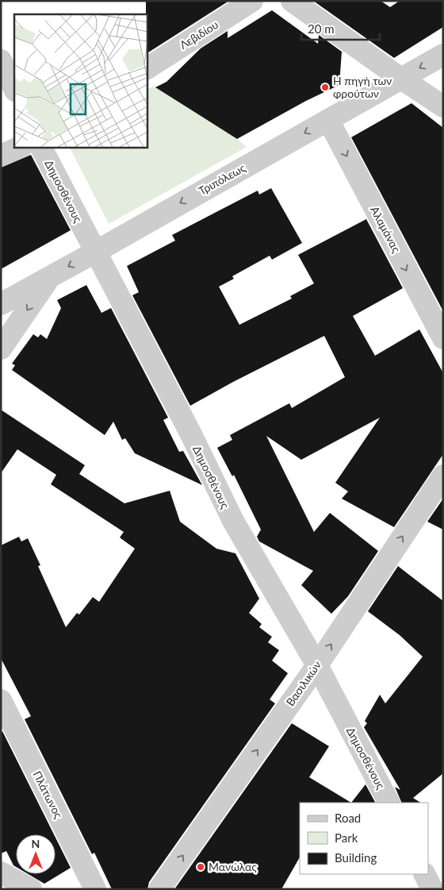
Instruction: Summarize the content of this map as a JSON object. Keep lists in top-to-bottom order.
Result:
{
  "streets": {
    "street": [
      "Λεβιδίου",
      "Τριπόλεως",
      "Δημοσθένους",
      "Αλαμάνας",
      "Βασιλικών",
      "Πλάτωνος"
    ]
  },
  "crossings": [
    ["Τριπόλεως", "Δημοσθένους"],
    ["Τριπόλεως", "Αλαμάνας"],
    ["Δημοσθένους", "Βασιλικών"]
  ],
  "one_way": ["Τριπόλεως", "Αλαμάνας", "Βασιλικών"],
  "places": ["Η πηγή των φρούτων", "Μανώλας"],
  "legend": ["Road", "Park", "Building"],
  "scale_bar": "20 m",
  "north": "top"
}
